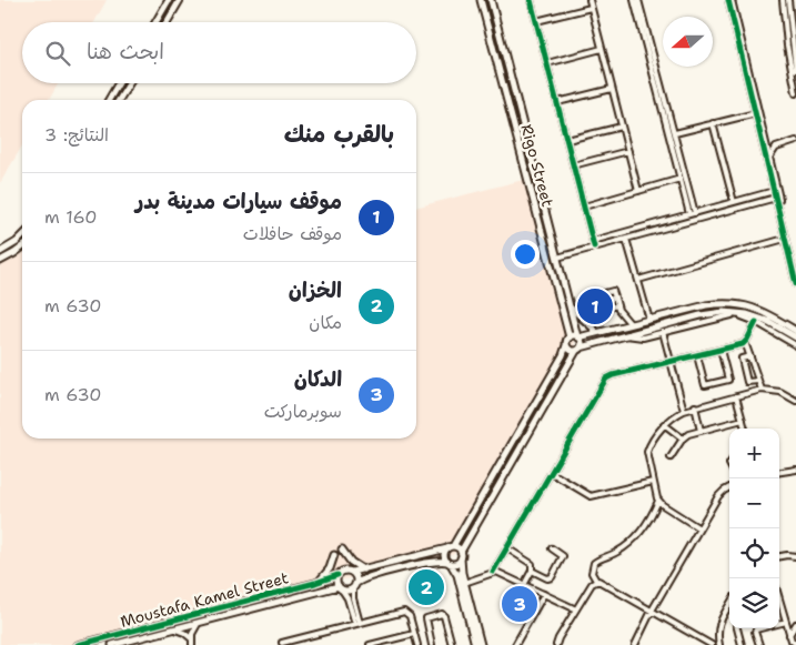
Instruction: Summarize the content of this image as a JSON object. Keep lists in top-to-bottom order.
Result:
{
  "streets": {
    "street": ["Rigo Street", "Moustafa Kamel Street"]
  },
  "north": "left",
  "page": {
    "search": "ابحث هنا",
    "heading": ["بالقرب منك", "النتائج: 3"],
    "list": [
      {
        "mark": "1",
        "name": "موقف سيارات مدينة بدر",
        "note": "موقف حافلات",
        "value": "160 m"
      },
      {
        "mark": "2",
        "name": "الخزان",
        "note": "مكان",
        "value": "630 m"
      },
      {
        "mark": "3",
        "name": "الدكان",
        "note": "سوبرماركت",
        "value": "630 m"
      }
    ],
    "pins": ["1", "2", "3"],
    "map_buttons": ["+", "−"]
  }
}
